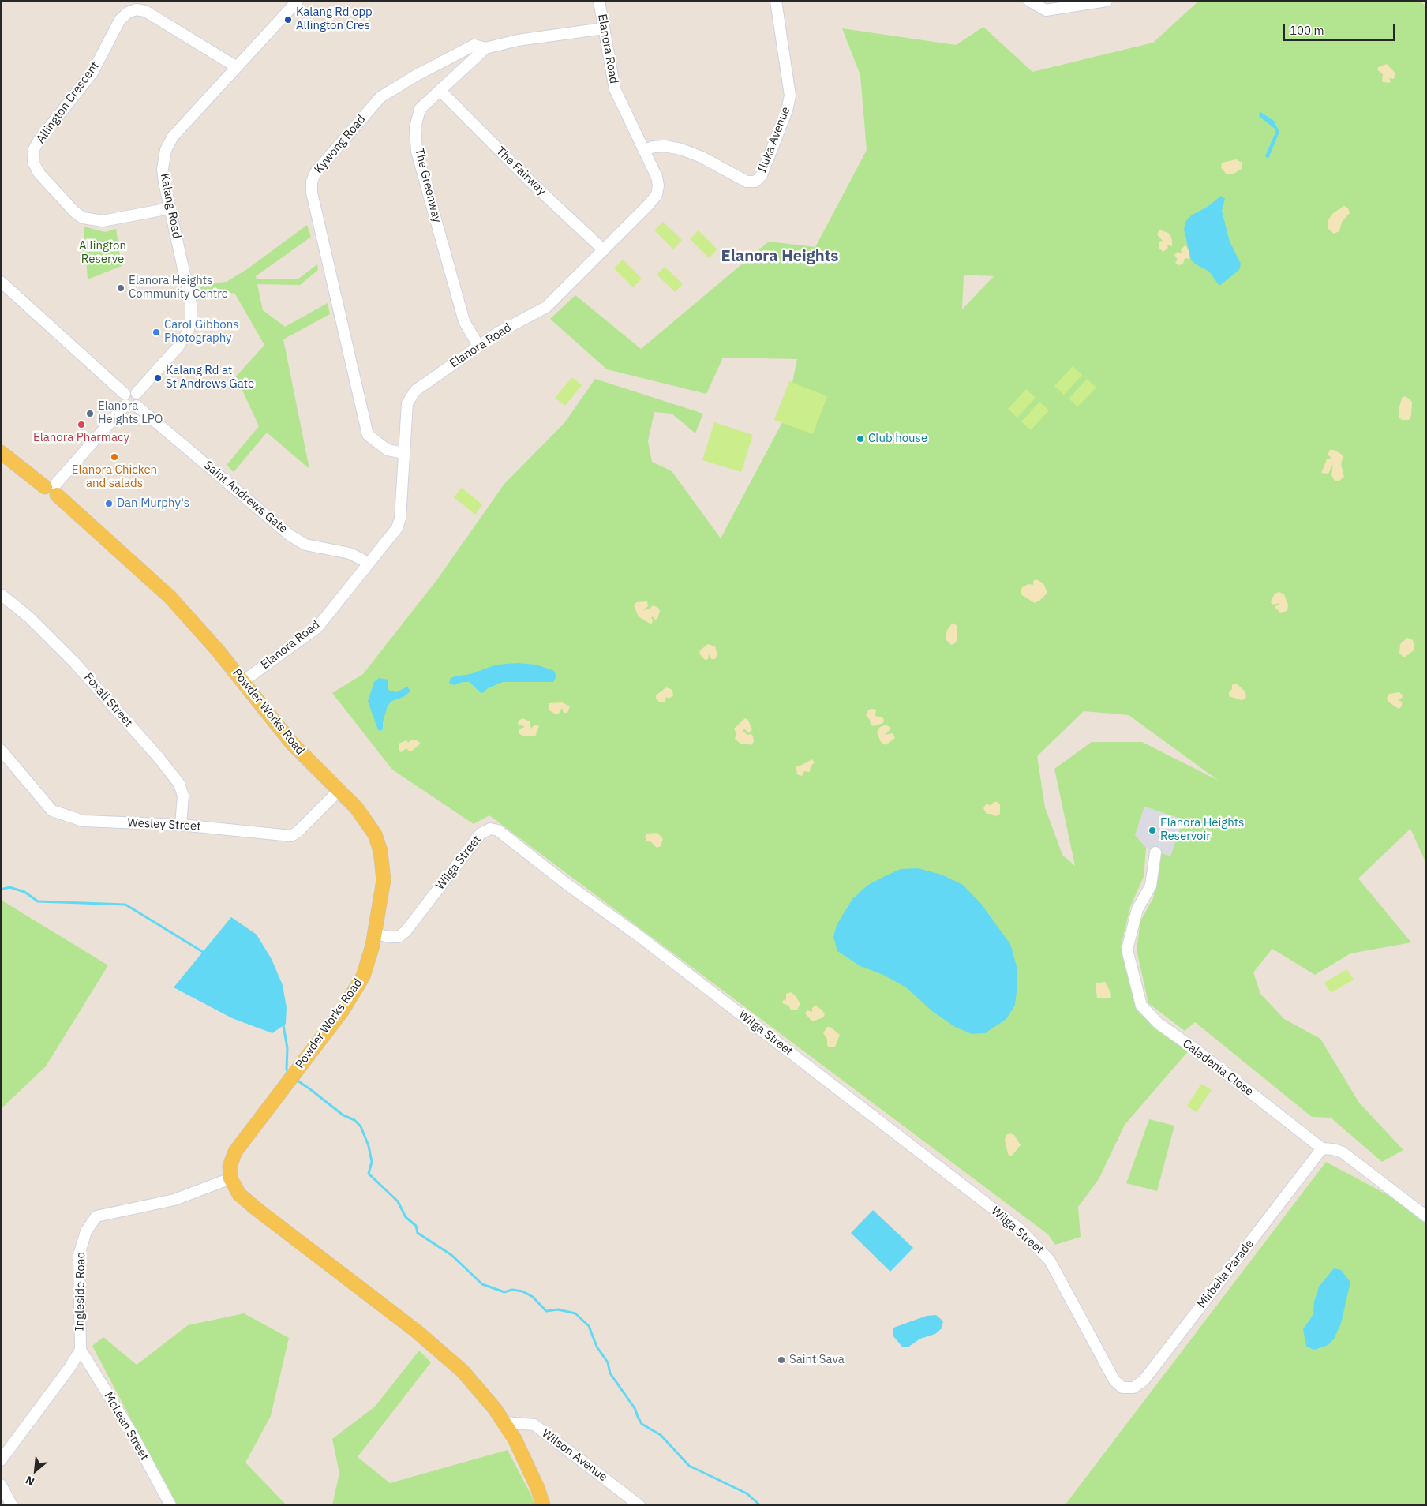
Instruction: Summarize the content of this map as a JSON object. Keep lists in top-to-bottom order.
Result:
{
  "streets": {
    "main road": ["Powder Works Road"],
    "street": [
      "Elanora Road",
      "Allington Crescent",
      "Iluka Avenue",
      "Kywong Road",
      "The Fairway",
      "The Greenway",
      "Kalang Road",
      "Saint Andrews Gate",
      "Foxall Street",
      "Wesley Street",
      "Wilga Street",
      "Caladenia Close",
      "Mirbelia Parade",
      "Ingleside Road",
      "McLean Street",
      "Wilson Avenue"
    ]
  },
  "crossings": [
    ["Elanora Road", "Iluka Avenue"],
    ["Elanora Road", "Kywong Road"],
    ["Elanora Road", "The Fairway"],
    ["Elanora Road", "The Greenway"],
    ["Elanora Road", "Saint Andrews Gate"],
    ["Elanora Road", "Powder Works Road"],
    ["Allington Crescent", "Kalang Road"],
    ["Kywong Road", "The Greenway"],
    ["The Fairway", "The Greenway"],
    ["Kalang Road", "Saint Andrews Gate"],
    ["Foxall Street", "Wesley Street"],
    ["Powder Works Road", "Wesley Street"],
    ["Powder Works Road", "Wilga Street"],
    ["Powder Works Road", "Ingleside Road"],
    ["Wilga Street", "Mirbelia Parade"],
    ["Caladenia Close", "Mirbelia Parade"],
    ["Ingleside Road", "McLean Street"]
  ],
  "districts": ["Elanora Heights"],
  "parks": ["Allington Reserve"],
  "places": [
    "Kalang Rd opp Allington Cres",
    "Elanora Heights Community Centre",
    "Carol Gibbons Photography",
    "Kalang Rd at St Andrews Gate",
    "Elanora Heights LPO",
    "Elanora Pharmacy",
    "Club house",
    "Elanora Chicken and salads",
    "Dan Murphy's",
    "Elanora Heights Reservoir",
    "Saint Sava"
  ],
  "scale_bar": "100 m",
  "north": "bottom left"
}
